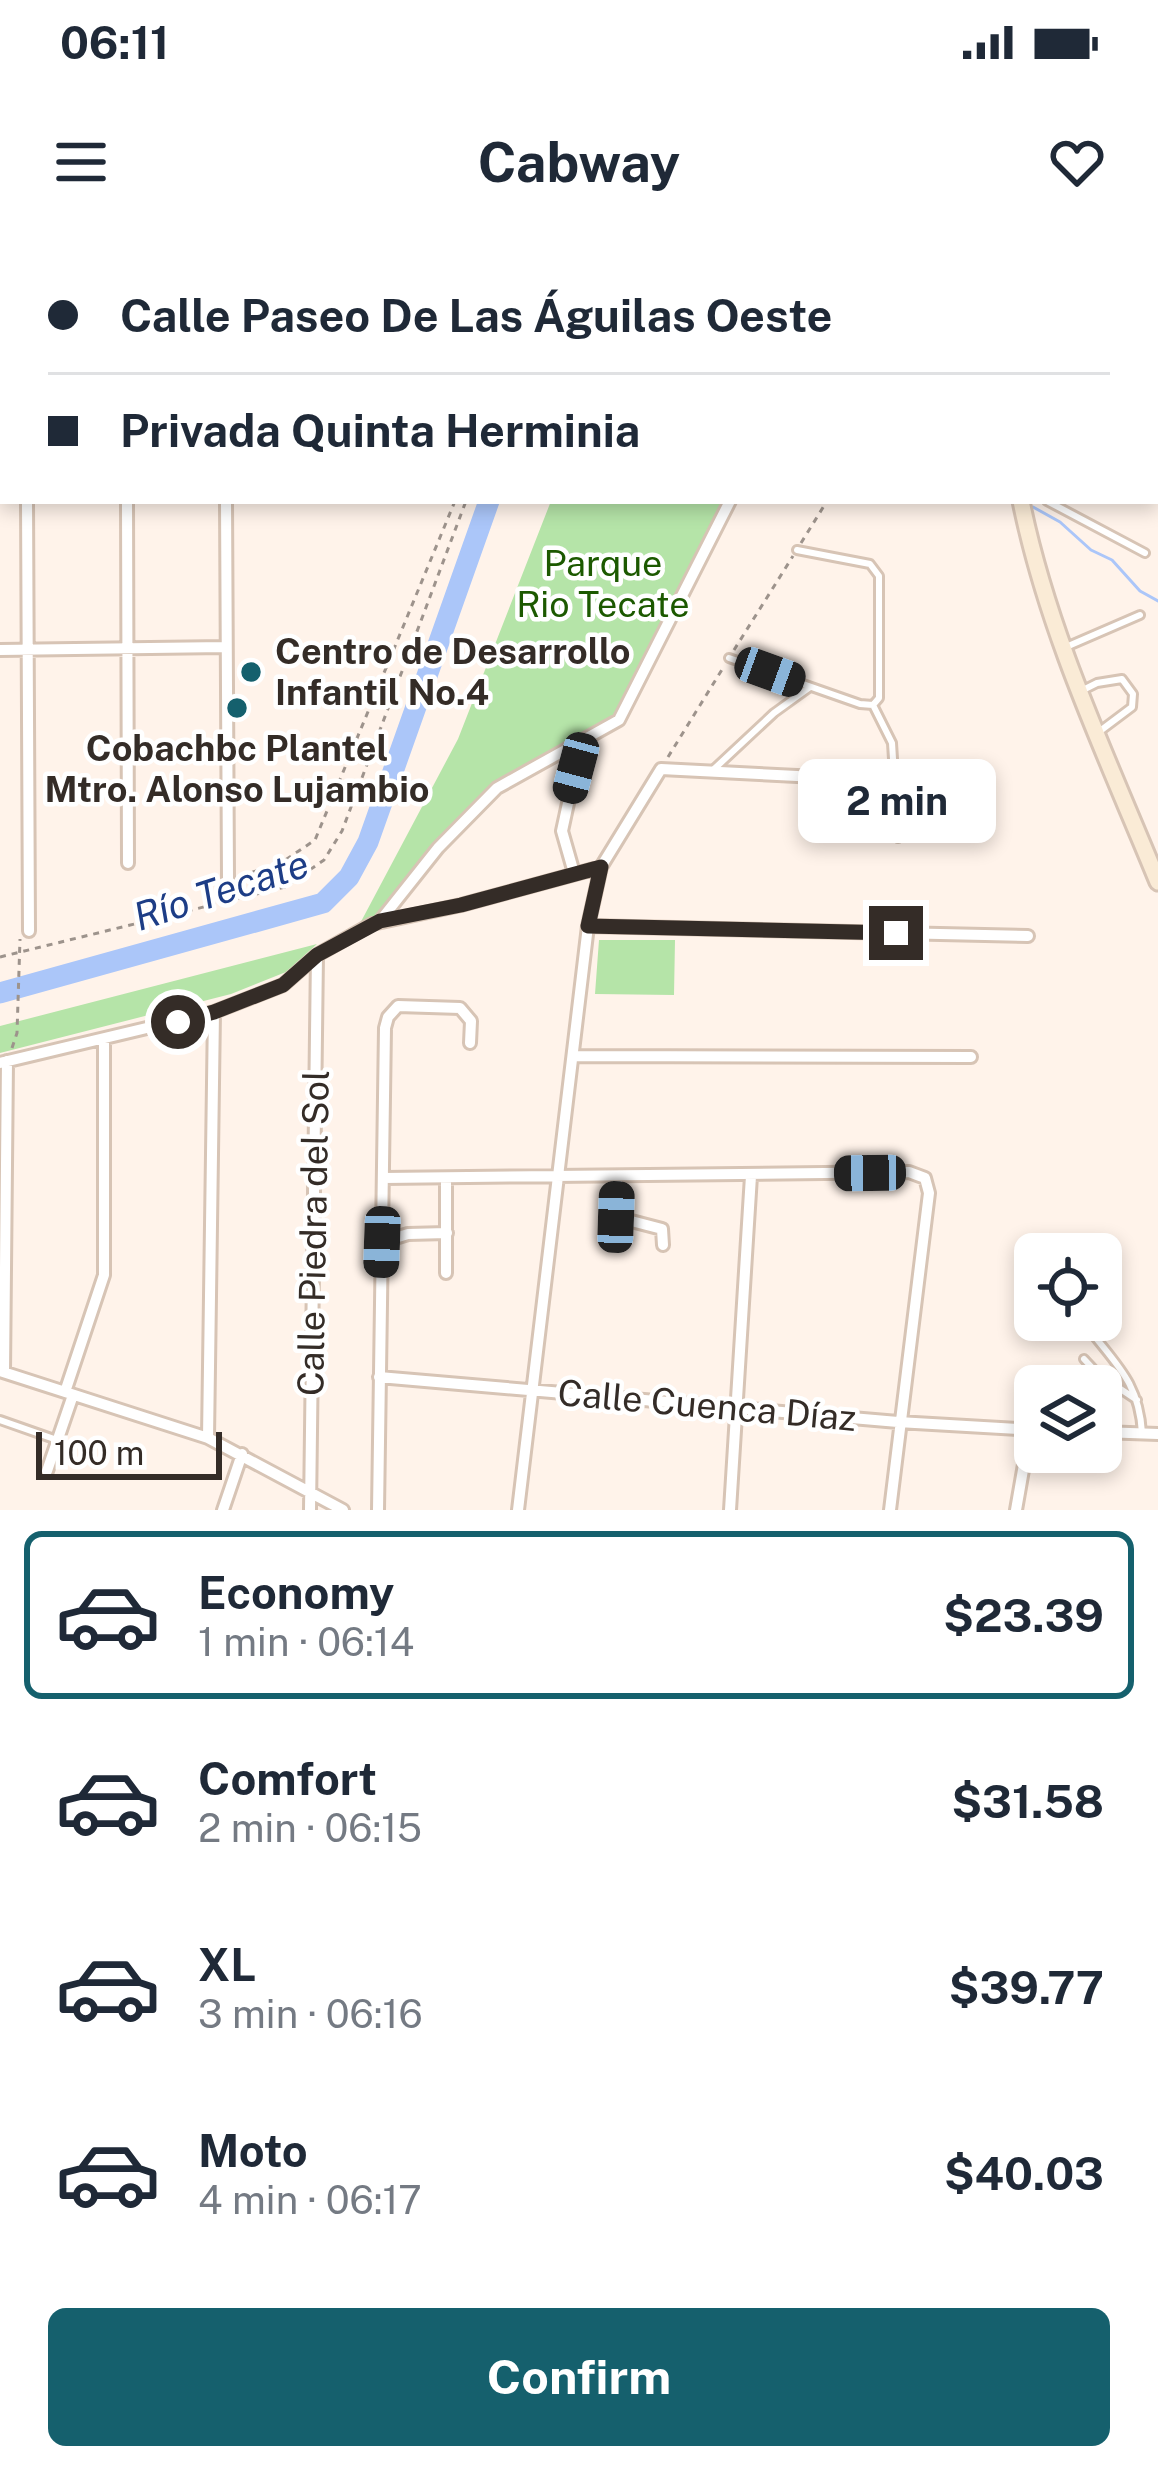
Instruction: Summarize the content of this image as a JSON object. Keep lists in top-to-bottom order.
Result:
{
  "streets": {
    "street": ["Calle Piedra del Sol", "Calle Cuenca Díaz"]
  },
  "water": ["Río Tecate"],
  "parks": ["Parque Rio Tecate"],
  "places": ["Centro de Desarrollo Infantil No.4", "Cobachbc Plantel Mtro. Alonso Lujambio"],
  "scale_bar": "100 m",
  "page": {
    "status": "06:11",
    "header": "Cabway",
    "banner": ["Calle Paseo De Las Águilas Oeste", "Privada Quinta Herminia"],
    "bubble": "2 min",
    "scale": "100 m",
    "list": [
      {
        "name": "Economy",
        "note": "1 min · 06:14",
        "value": "$23.39"
      },
      {
        "name": "Comfort",
        "note": "2 min · 06:15",
        "value": "$31.58"
      },
      {
        "name": "XL",
        "note": "3 min · 06:16",
        "value": "$39.77"
      },
      {
        "name": "Moto",
        "note": "4 min · 06:17",
        "value": "$40.03"
      }
    ],
    "buttons": "Confirm"
  }
}
